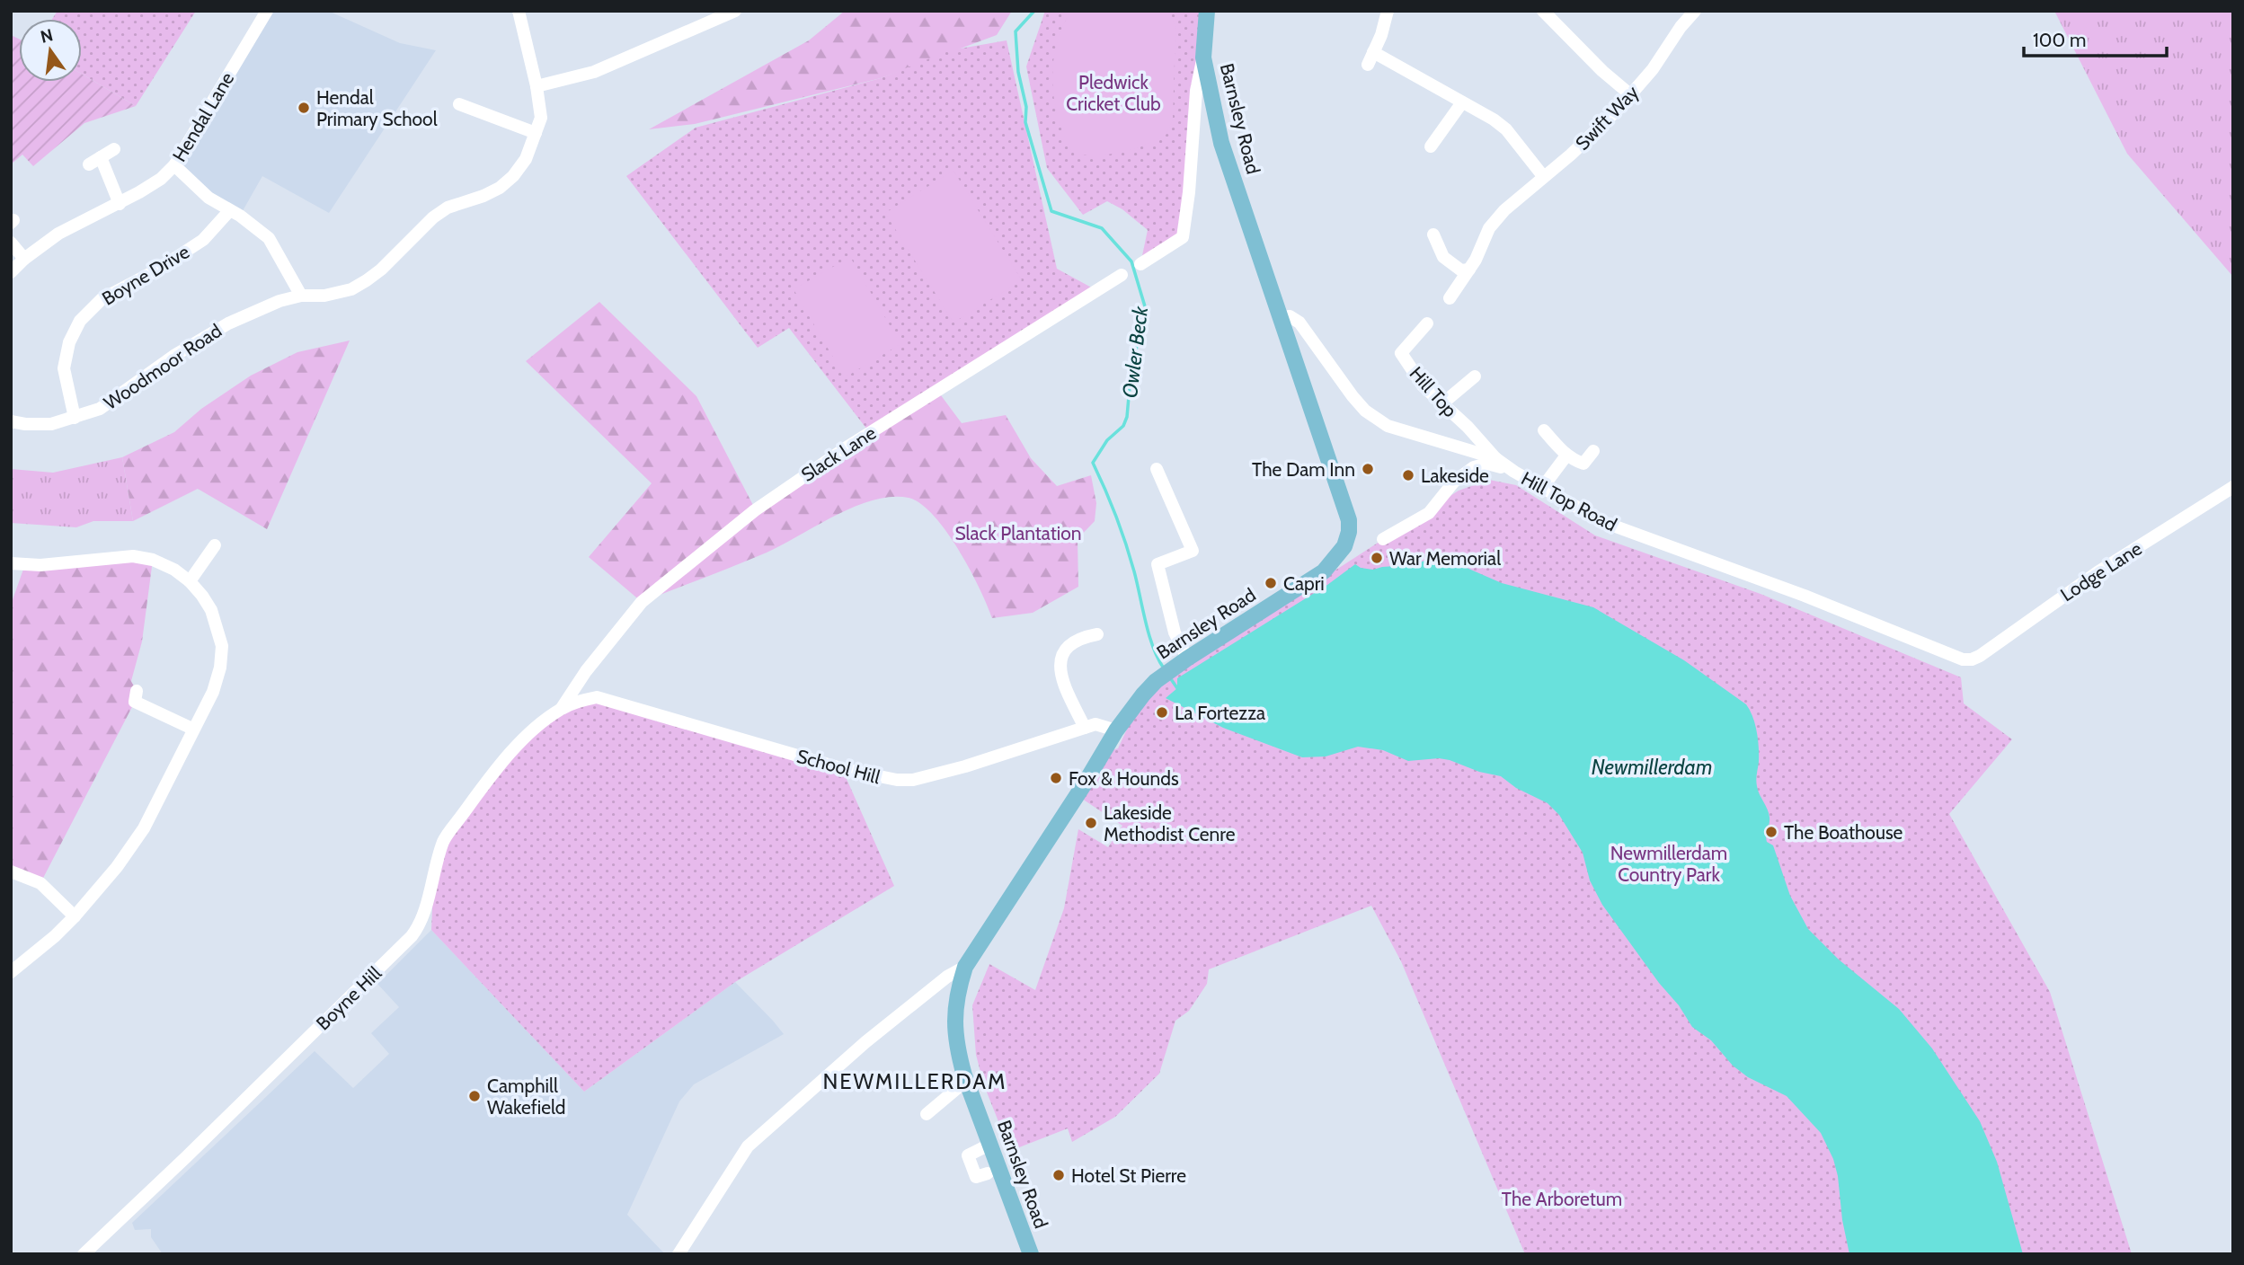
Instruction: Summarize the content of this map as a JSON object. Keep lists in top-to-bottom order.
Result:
{
  "streets": {
    "main road": ["Barnsley Road"],
    "street": [
      "Hendal Lane",
      "Swift Way",
      "Boyne Drive",
      "Woodmoor Road",
      "Hill Top",
      "Slack Lane",
      "Hill Top Road",
      "Lodge Lane",
      "School Hill",
      "Boyne Hill"
    ]
  },
  "crossings": [
    ["Barnsley Road", "Hill Top Road"],
    ["Barnsley Road", "School Hill"],
    ["Boyne Drive", "Woodmoor Road"],
    ["Hill Top", "Hill Top Road"],
    ["Slack Lane", "Boyne Hill"],
    ["Hill Top Road", "Lodge Lane"]
  ],
  "districts": ["NEWMILLERDAM"],
  "water": ["Owler Beck", "Newmillerdam"],
  "parks": [
    "Pledwick Cricket Club",
    "Slack Plantation",
    "Newmillerdam Country Park",
    "The Arboretum"
  ],
  "places": [
    "Hendal Primary School",
    "The Dam Inn",
    "Lakeside",
    "War Memorial",
    "Capri",
    "La Fortezza",
    "Fox & Hounds",
    "Lakeside Methodist Cenre",
    "The Boathouse",
    "Camphill Wakefield",
    "Hotel St Pierre"
  ],
  "scale_bar": "100 m",
  "north": "top"
}
